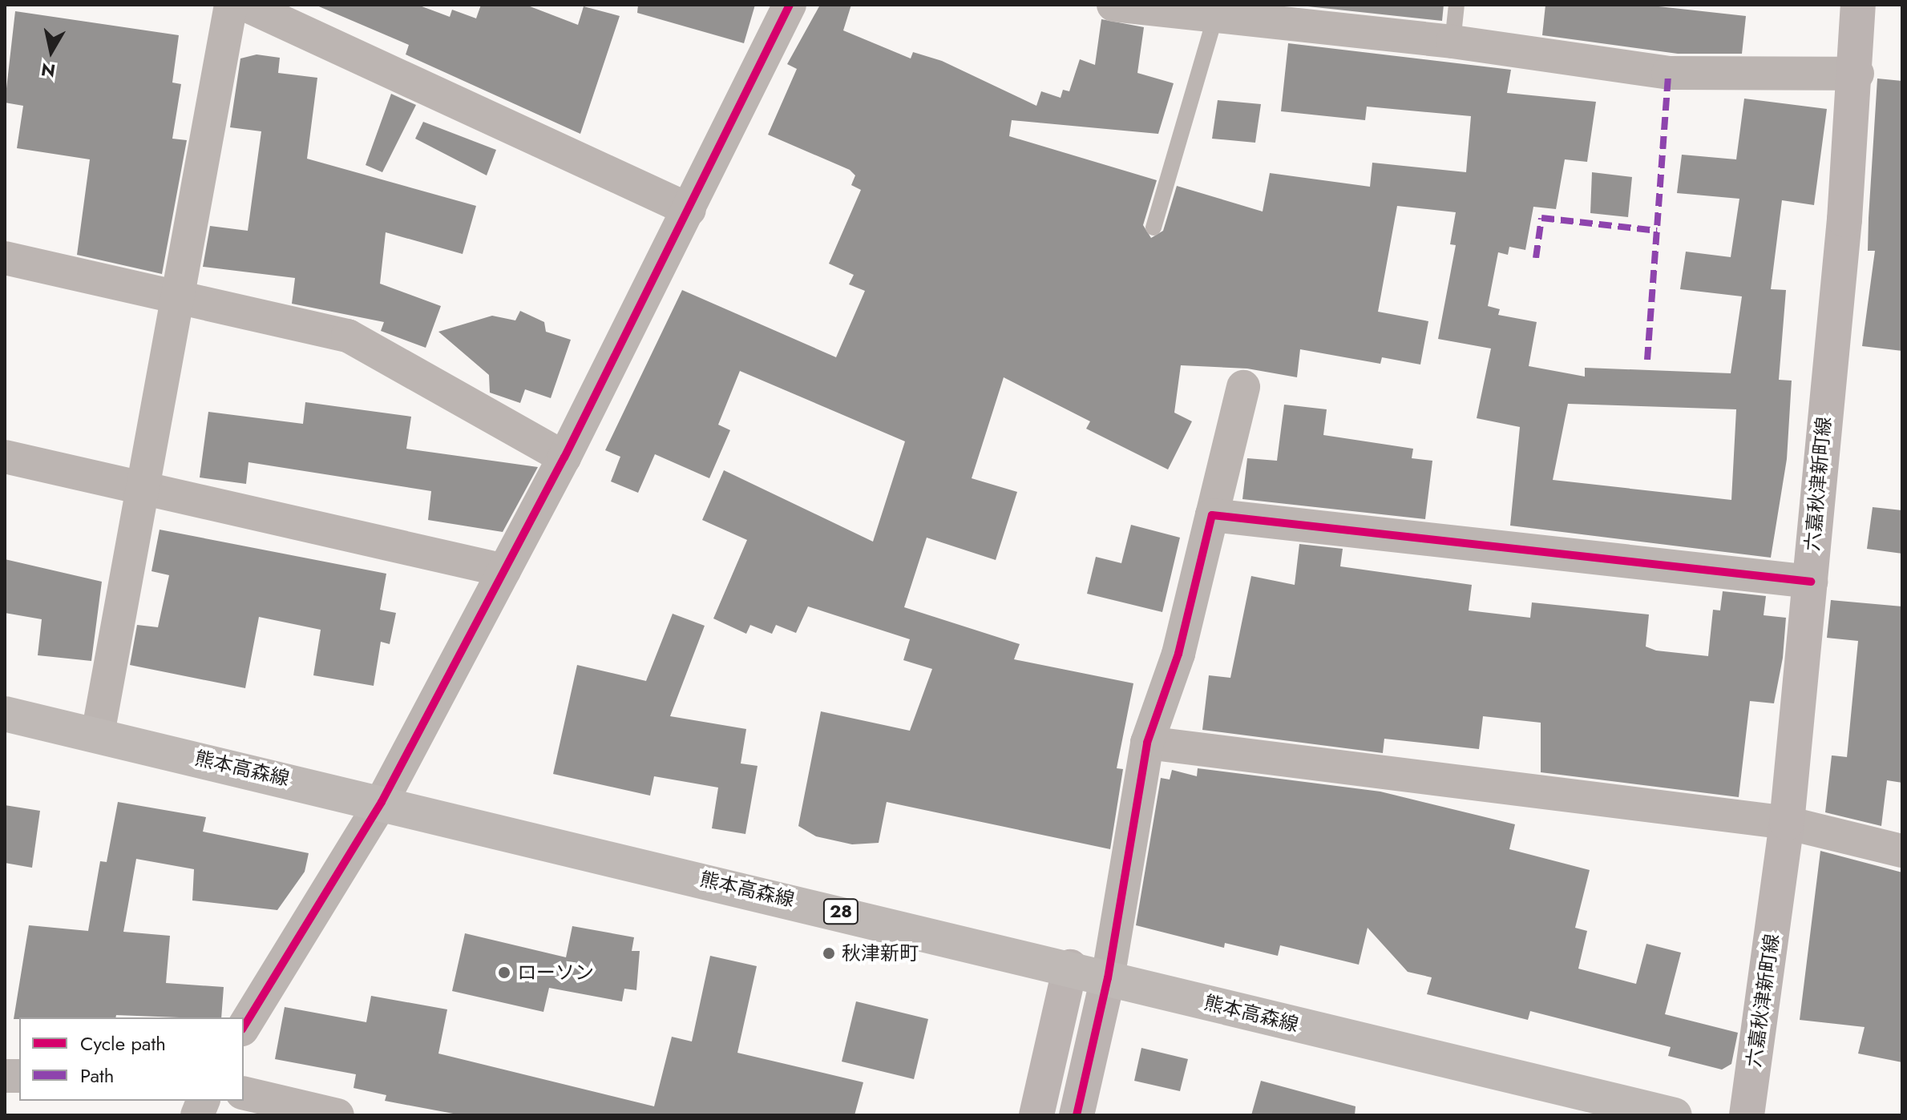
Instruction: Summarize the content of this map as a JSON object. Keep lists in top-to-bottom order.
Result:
{
  "streets": {
    "main road": ["六嘉秋津新町線", "熊本高森線", "28"]
  },
  "places": ["秋津新町", "ローソン"],
  "legend": ["Cycle path", "Path"],
  "north": "bottom"
}
